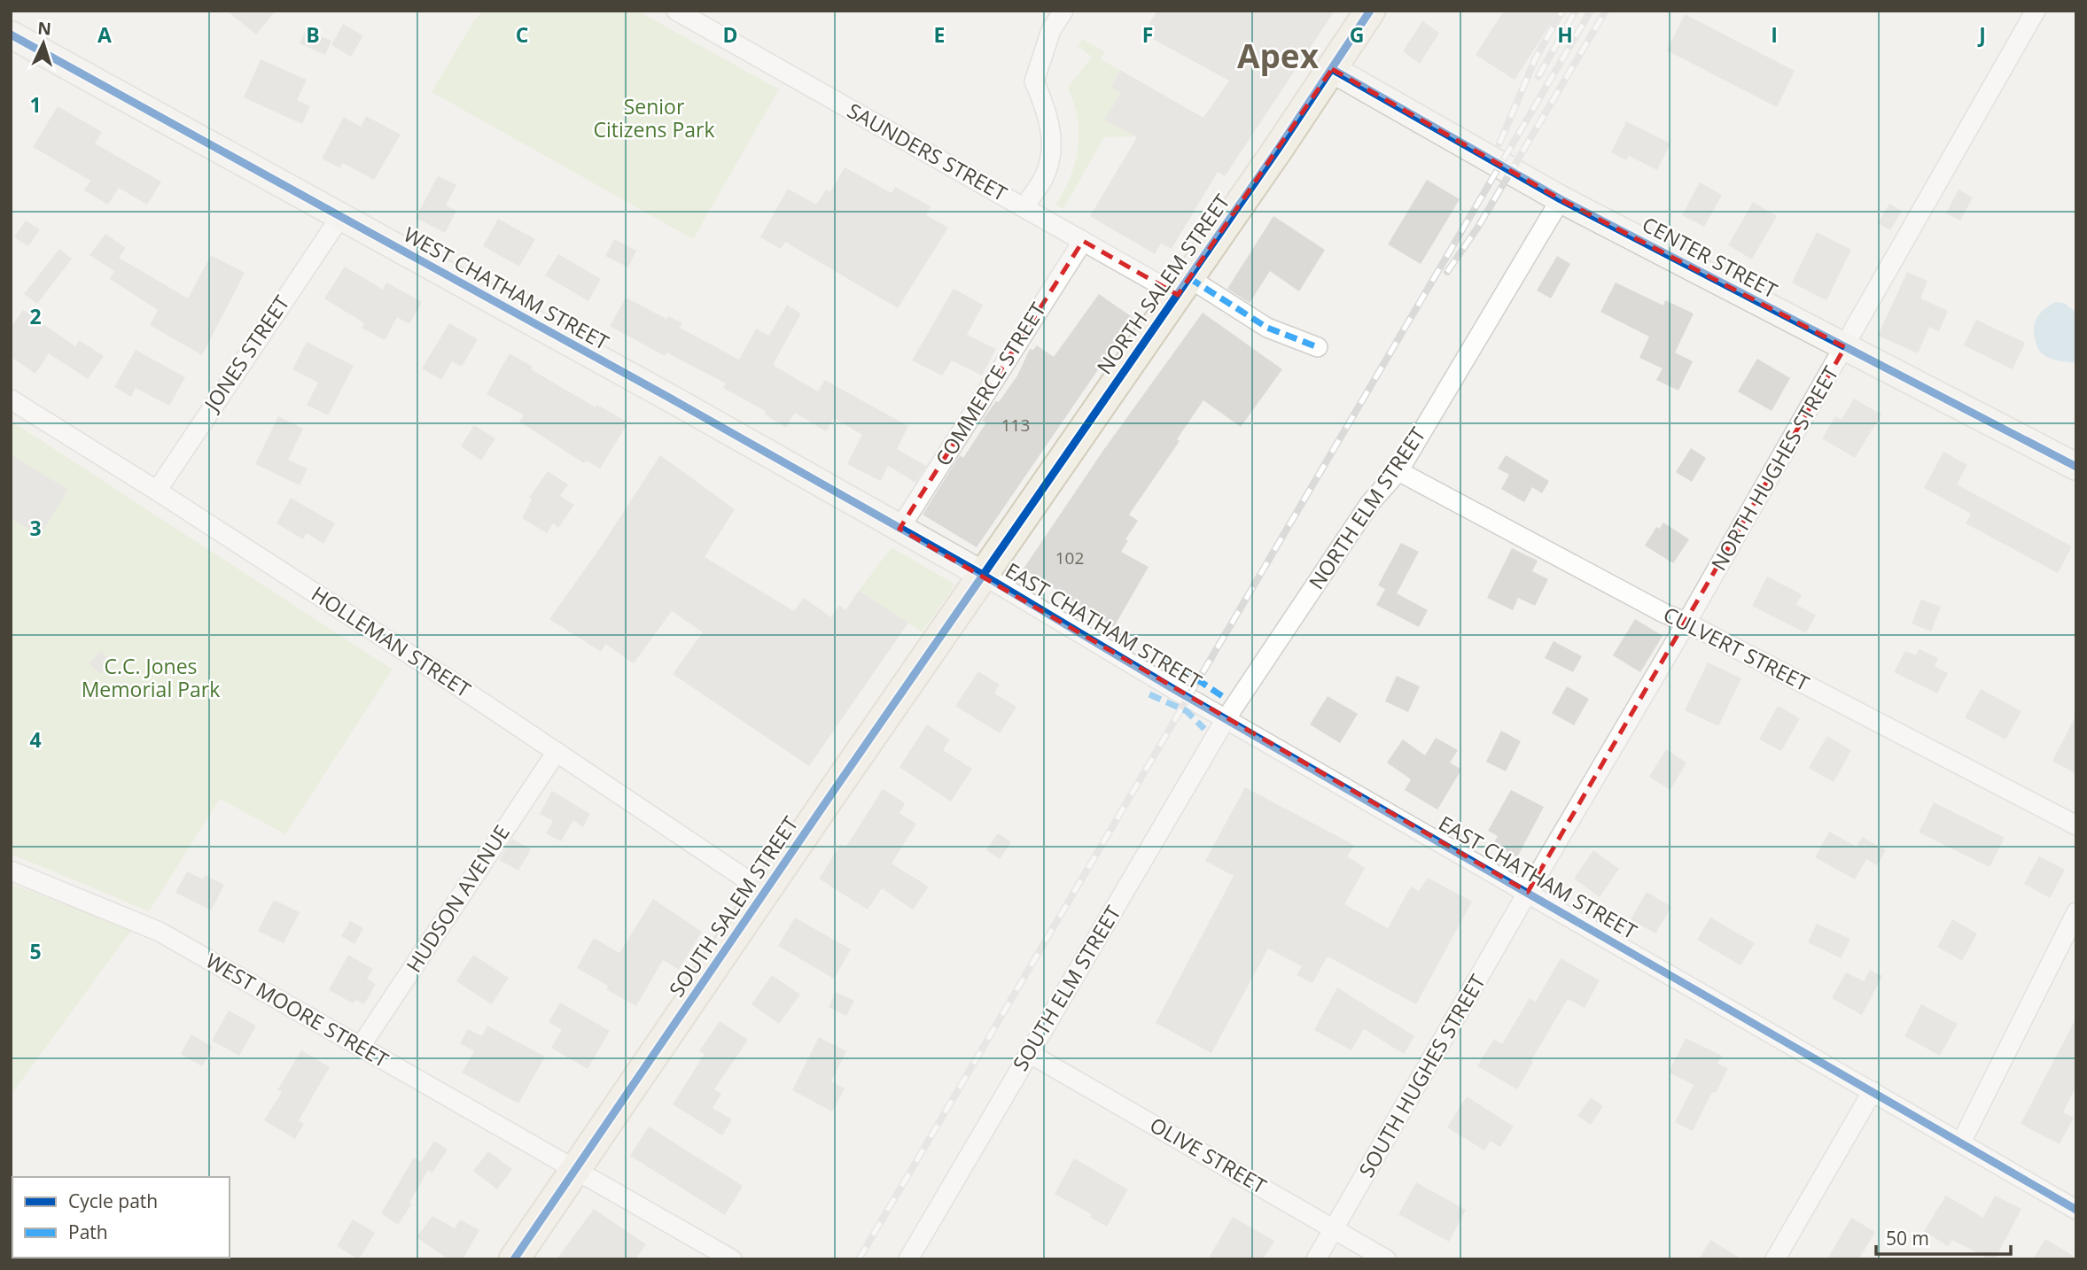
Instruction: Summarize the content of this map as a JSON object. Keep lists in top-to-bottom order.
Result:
{
  "streets": {
    "main road": ["NORTH SALEM STREET", "SOUTH SALEM STREET"],
    "street": [
      "SAUNDERS STREET",
      "CENTER STREET",
      "WEST CHATHAM STREET",
      "JONES STREET",
      "COMMERCE STREET",
      "NORTH HUGHES STREET",
      "NORTH ELM STREET",
      "EAST CHATHAM STREET",
      "HOLLEMAN STREET",
      "CULVERT STREET",
      "HUDSON AVENUE",
      "SOUTH ELM STREET",
      "WEST MOORE STREET",
      "SOUTH HUGHES STREET",
      "OLIVE STREET"
    ]
  },
  "crossings": [
    ["SAUNDERS STREET", "NORTH SALEM STREET"],
    ["SAUNDERS STREET", "COMMERCE STREET"],
    ["CENTER STREET", "NORTH SALEM STREET"],
    ["CENTER STREET", "NORTH HUGHES STREET"],
    ["CENTER STREET", "NORTH ELM STREET"],
    ["NORTH SALEM STREET", "WEST CHATHAM STREET"],
    ["NORTH SALEM STREET", "EAST CHATHAM STREET"],
    ["NORTH SALEM STREET", "SOUTH SALEM STREET"],
    ["WEST CHATHAM STREET", "JONES STREET"],
    ["WEST CHATHAM STREET", "COMMERCE STREET"],
    ["WEST CHATHAM STREET", "EAST CHATHAM STREET"],
    ["WEST CHATHAM STREET", "SOUTH SALEM STREET"],
    ["JONES STREET", "HOLLEMAN STREET"],
    ["NORTH HUGHES STREET", "EAST CHATHAM STREET"],
    ["NORTH HUGHES STREET", "CULVERT STREET"],
    ["NORTH HUGHES STREET", "SOUTH HUGHES STREET"],
    ["NORTH ELM STREET", "EAST CHATHAM STREET"],
    ["NORTH ELM STREET", "CULVERT STREET"],
    ["NORTH ELM STREET", "SOUTH ELM STREET"],
    ["EAST CHATHAM STREET", "SOUTH SALEM STREET"],
    ["EAST CHATHAM STREET", "SOUTH ELM STREET"],
    ["EAST CHATHAM STREET", "SOUTH HUGHES STREET"],
    ["HOLLEMAN STREET", "HUDSON AVENUE"],
    ["HOLLEMAN STREET", "SOUTH SALEM STREET"],
    ["HUDSON AVENUE", "WEST MOORE STREET"],
    ["SOUTH SALEM STREET", "WEST MOORE STREET"],
    ["SOUTH ELM STREET", "OLIVE STREET"],
    ["SOUTH HUGHES STREET", "OLIVE STREET"]
  ],
  "districts": ["Apex"],
  "parks": ["Senior Citizens Park", "C.C. Jones Memorial Park"],
  "house_numbers": ["113", "102"],
  "legend": ["Cycle path", "Path"],
  "scale_bar": "50 m",
  "north": "top",
  "grid": {
    "columns": [
      "A",
      "B",
      "C",
      "D",
      "E",
      "F",
      "G",
      "H",
      "I",
      "J"
    ],
    "rows": [
      "1",
      "2",
      "3",
      "4",
      "5"
    ]
  }
}
